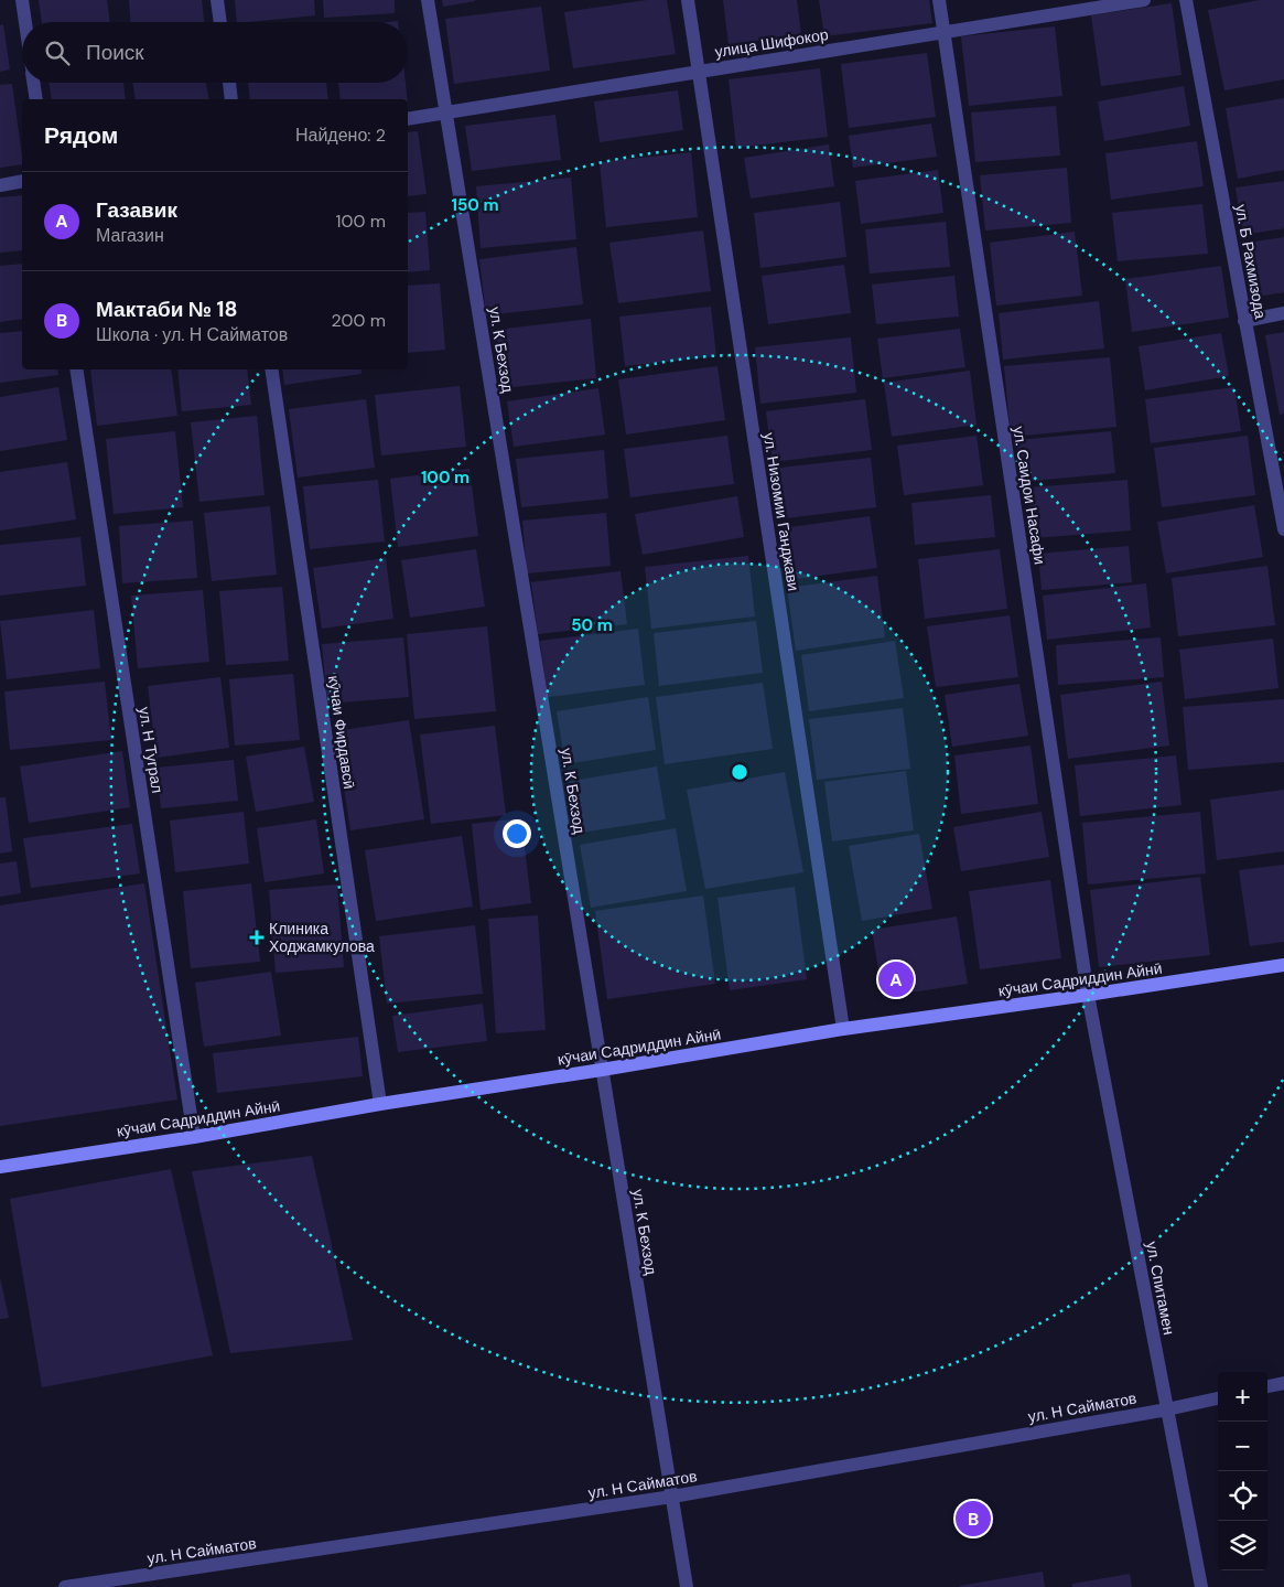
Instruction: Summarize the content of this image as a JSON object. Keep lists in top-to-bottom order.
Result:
{
  "streets": {
    "street": [
      "улица Шифокор",
      "ул. Б Рахмизода",
      "ул. К Бехзод",
      "ул. Саидои Насафи",
      "ул. Низомии Ганджави",
      "кӯчаи Фирдавсӣ",
      "ул. Н Туграл",
      "кӯчаи Садриддин Айнӣ",
      "ул. Спитамен",
      "ул. Н Сайматов"
    ]
  },
  "crossings": [
    ["улица Шифокор", "ул. К Бехзод"],
    ["улица Шифокор", "ул. Саидои Насафи"],
    ["улица Шифокор", "ул. Низомии Ганджави"],
    ["ул. К Бехзод", "кӯчаи Садриддин Айнӣ"],
    ["ул. К Бехзод", "ул. Н Сайматов"],
    ["ул. Саидои Насафи", "кӯчаи Садриддин Айнӣ"],
    ["ул. Саидои Насафи", "ул. Спитамен"],
    ["ул. Низомии Ганджави", "кӯчаи Садриддин Айнӣ"],
    ["кӯчаи Фирдавсӣ", "кӯчаи Садриддин Айнӣ"],
    ["ул. Н Туграл", "кӯчаи Садриддин Айнӣ"],
    ["кӯчаи Садриддин Айнӣ", "ул. Спитамен"],
    ["ул. Спитамен", "ул. Н Сайматов"]
  ],
  "places": {
    "health": ["Клиника Ходжамкулова"]
  },
  "page": {
    "search": "Поиск",
    "heading": ["Рядом", "Найдено: 2"],
    "list": [
      {
        "mark": "A",
        "name": "Газавик",
        "note": "Магазин",
        "value": "100 m"
      },
      {
        "mark": "B",
        "name": "Мактаби № 18",
        "note": "Школа · ул. Н Сайматов",
        "value": "200 m"
      }
    ],
    "pins": ["A", "B"],
    "map_buttons": ["+", "−"]
  },
  "rings": ["150 m", "100 m", "50 m"]
}
